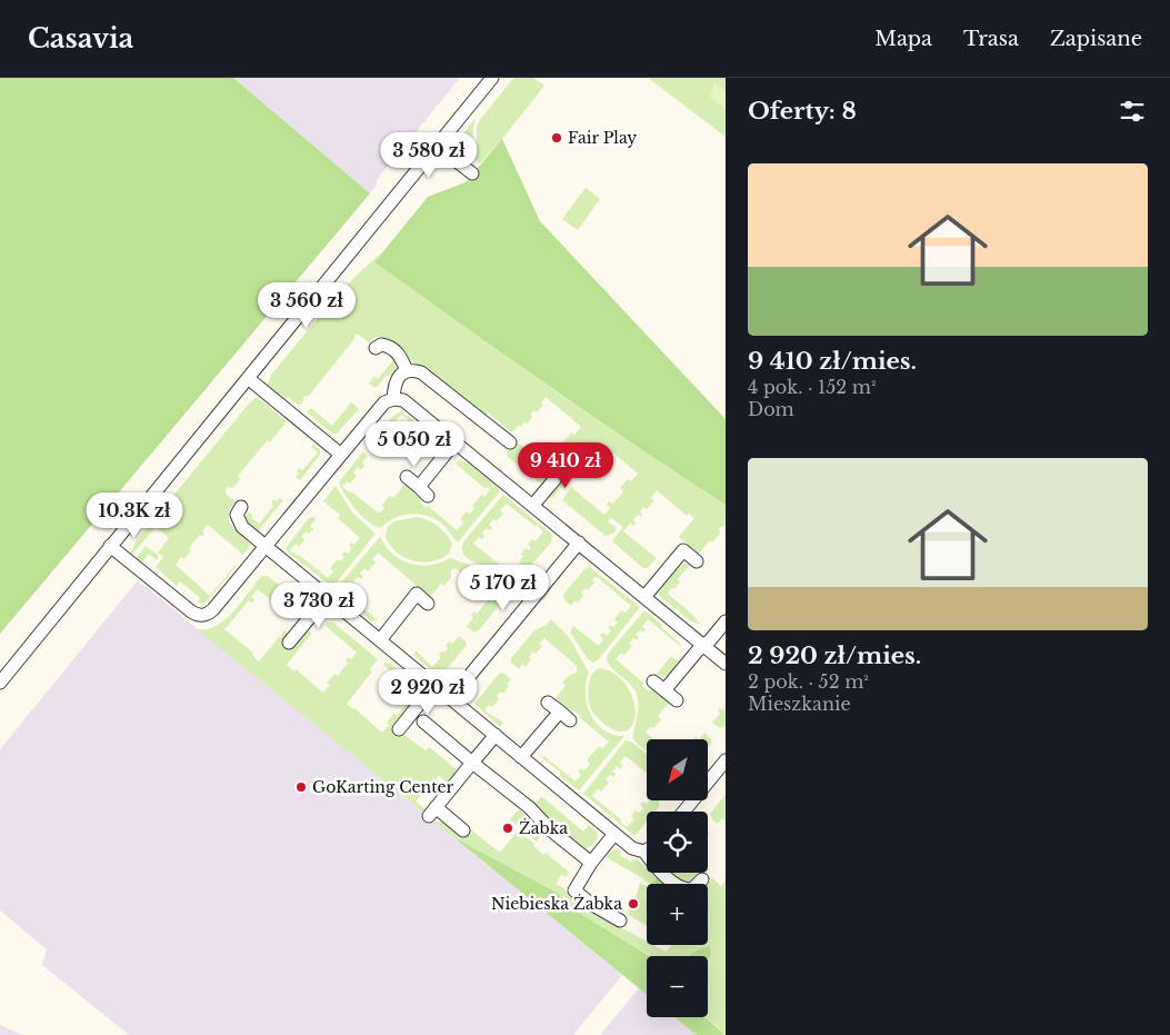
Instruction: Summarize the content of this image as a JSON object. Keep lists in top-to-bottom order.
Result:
{
  "places": [
    "Fair Play",
    "GoKarting Center",
    "Żabka",
    "Niebieska Żabka"
  ],
  "north": "bottom left",
  "page": {
    "header": "Casavia",
    "nav": ["Mapa", "Trasa", "Zapisane"],
    "heading": "Oferty: 8",
    "price": [
      "3 580 zł",
      "3 560 zł",
      "5 050 zł",
      "9 410 zł",
      "10.3K zł",
      "5 170 zł",
      "3 730 zł",
      "2 920 zł"
    ],
    "list": [
      {
        "name": "9 410 zł/mies.",
        "note": "4 pok. · 152 m² · Dom"
      },
      {
        "name": "2 920 zł/mies.",
        "note": "2 pok. · 52 m² · Mieszkanie"
      }
    ],
    "map_buttons": ["+", "−"]
  }
}
